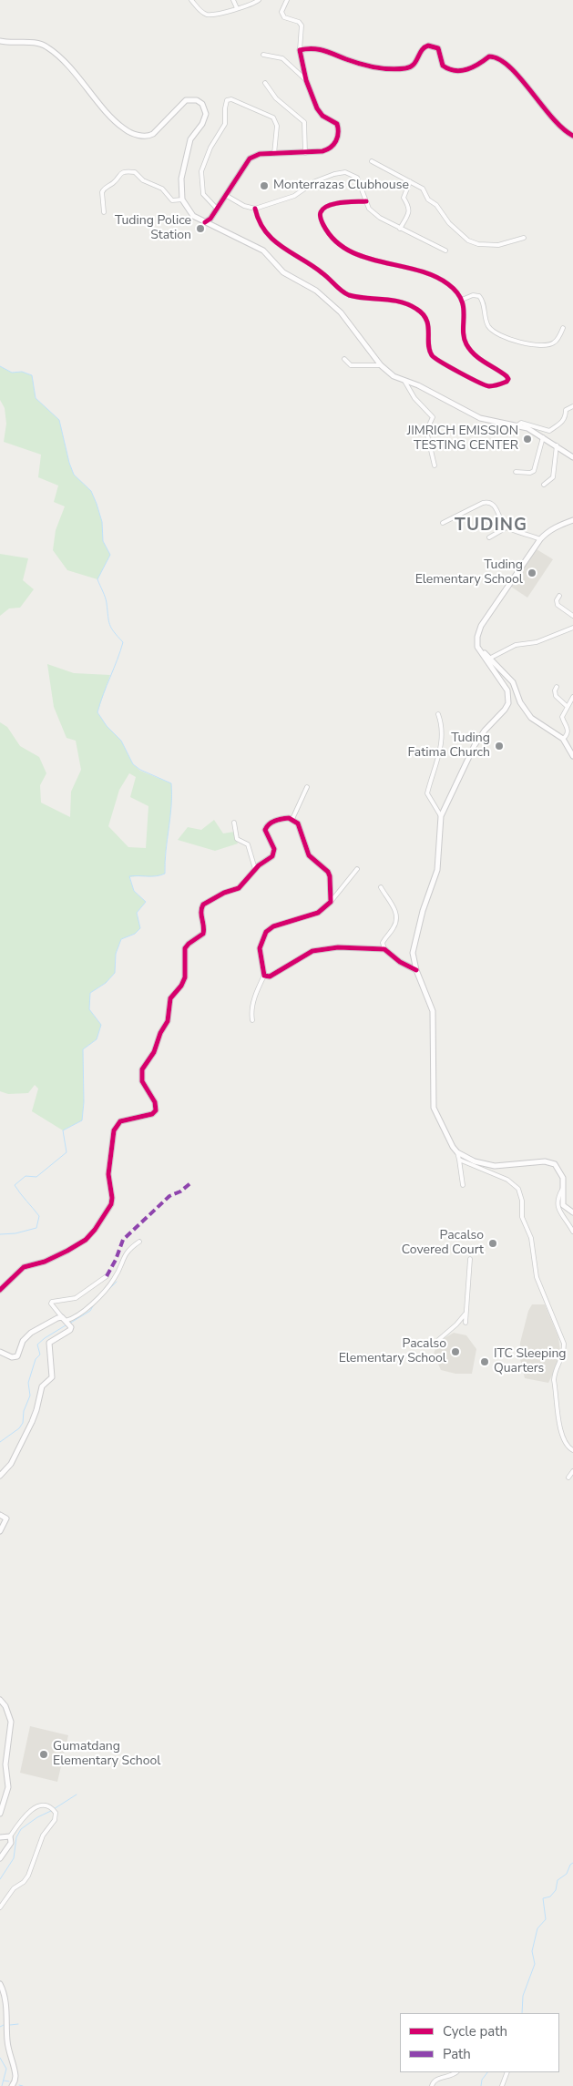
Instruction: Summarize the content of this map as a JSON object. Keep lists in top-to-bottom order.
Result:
{
  "districts": ["TUDING"],
  "places": [
    "Monterrazas Clubhouse",
    "Tuding Police Station",
    "JIMRICH EMISSION TESTING CENTER",
    "Tuding Elementary School",
    "Tuding Fatima Church",
    "Pacalso Covered Court",
    "Pacalso Elementary School",
    "ITC Sleeping Quarters",
    "Gumatdang Elementary School"
  ],
  "legend": ["Cycle path", "Path"]
}
